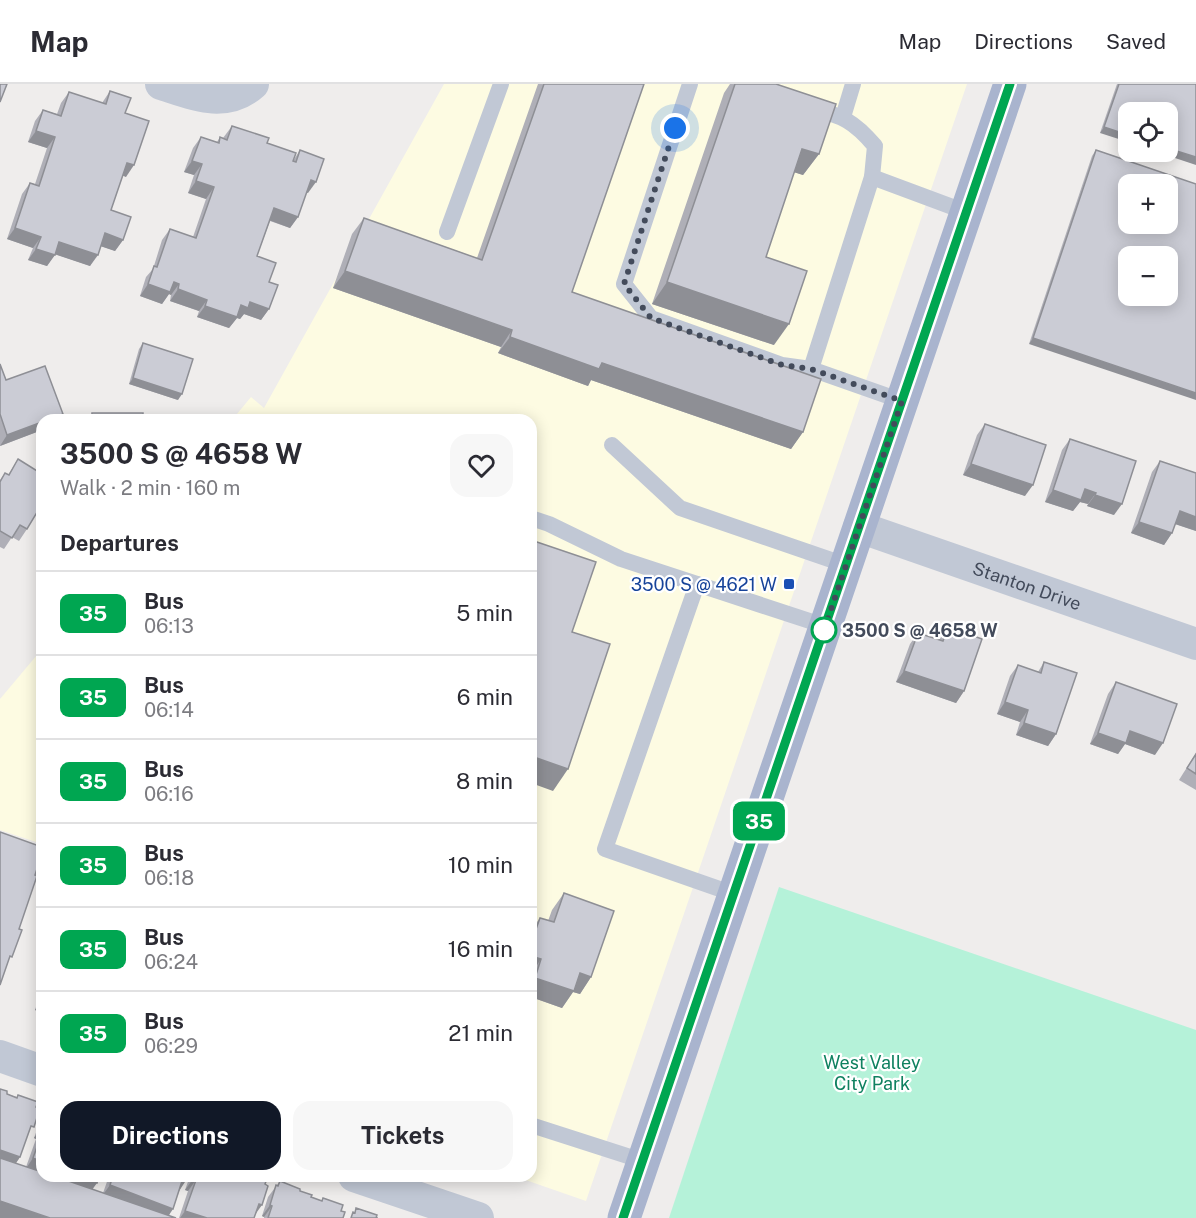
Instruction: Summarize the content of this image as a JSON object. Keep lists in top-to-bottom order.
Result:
{
  "streets": {
    "street": ["Stanton Drive"]
  },
  "parks": ["West Valley City Park"],
  "places": {
    "transit": ["3500 S @ 4621 W"],
    "other": ["3500 S @ 4658 W"]
  },
  "lines": ["bus line 35"],
  "page": {
    "header": "Map",
    "nav": ["Map", "Directions", "Saved"],
    "on_map": "35",
    "map_buttons": ["+", "−"],
    "heading": [
      ["3500 S @ 4658 W", "Walk · 2 min · 160 m"],
      "Departures"
    ],
    "list": [
      {
        "mark": "35",
        "name": "Bus",
        "note": "06:13",
        "value": "5 min"
      },
      {
        "mark": "35",
        "name": "Bus",
        "note": "06:14",
        "value": "6 min"
      },
      {
        "mark": "35",
        "name": "Bus",
        "note": "06:16",
        "value": "8 min"
      },
      {
        "mark": "35",
        "name": "Bus",
        "note": "06:18",
        "value": "10 min"
      },
      {
        "mark": "35",
        "name": "Bus",
        "note": "06:24",
        "value": "16 min"
      },
      {
        "mark": "35",
        "name": "Bus",
        "note": "06:29",
        "value": "21 min"
      }
    ],
    "buttons": ["Directions", "Tickets"]
  }
}
